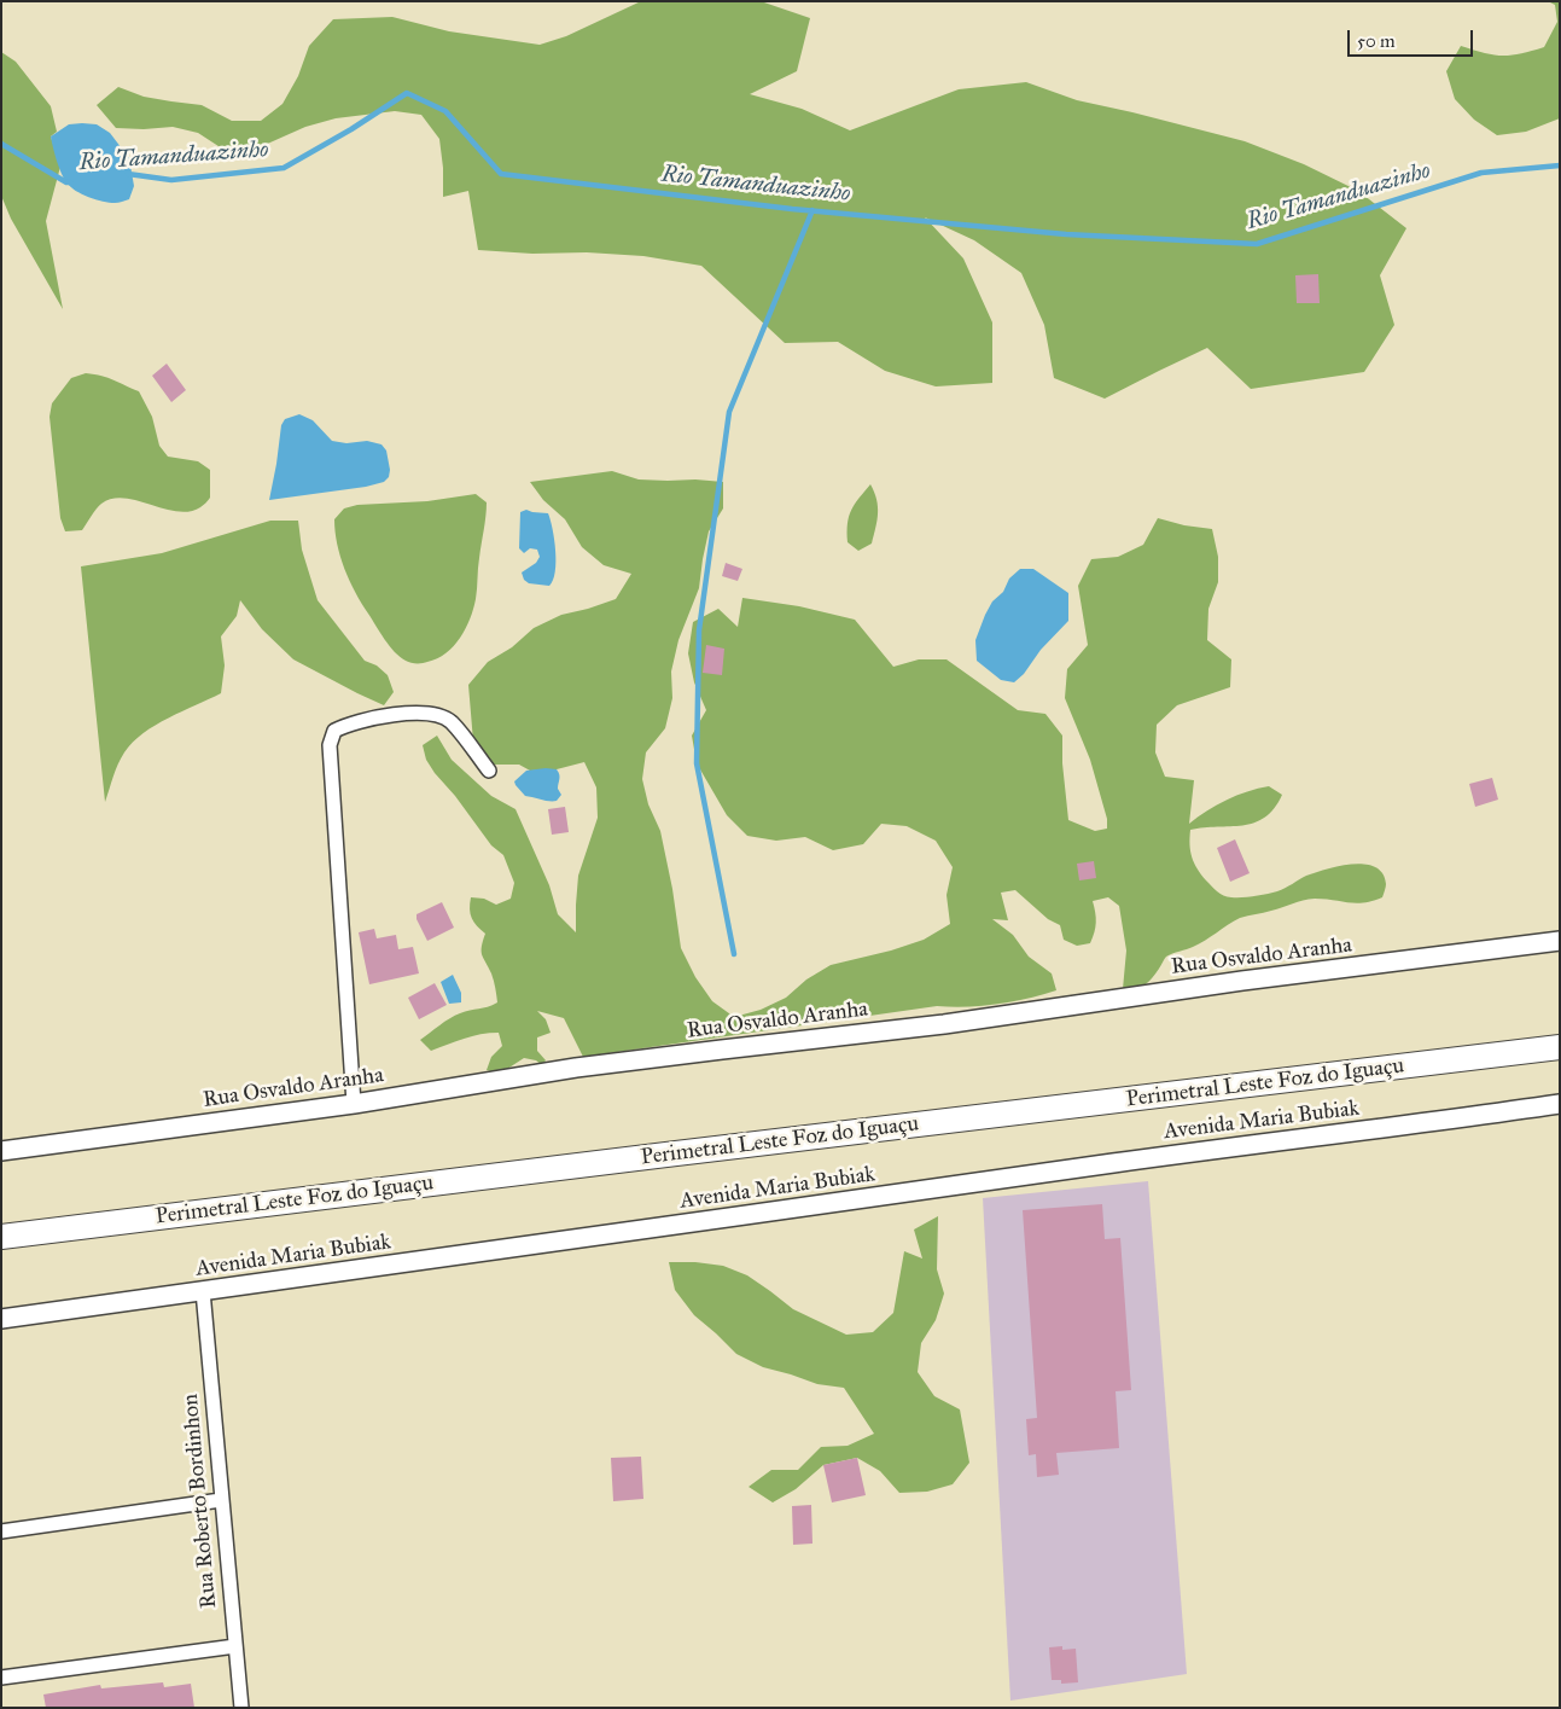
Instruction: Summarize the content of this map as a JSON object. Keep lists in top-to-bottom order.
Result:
{
  "streets": {
    "highway": ["Perimetral Leste Foz do Iguaçu"],
    "street": ["Rua Osvaldo Aranha", "Avenida Maria Bubiak", "Rua Roberto Bordinhon"]
  },
  "crossings": [
    ["Avenida Maria Bubiak", "Rua Roberto Bordinhon"]
  ],
  "water": ["Rio Tamanduazinho"],
  "scale_bar": "50 m"
}
